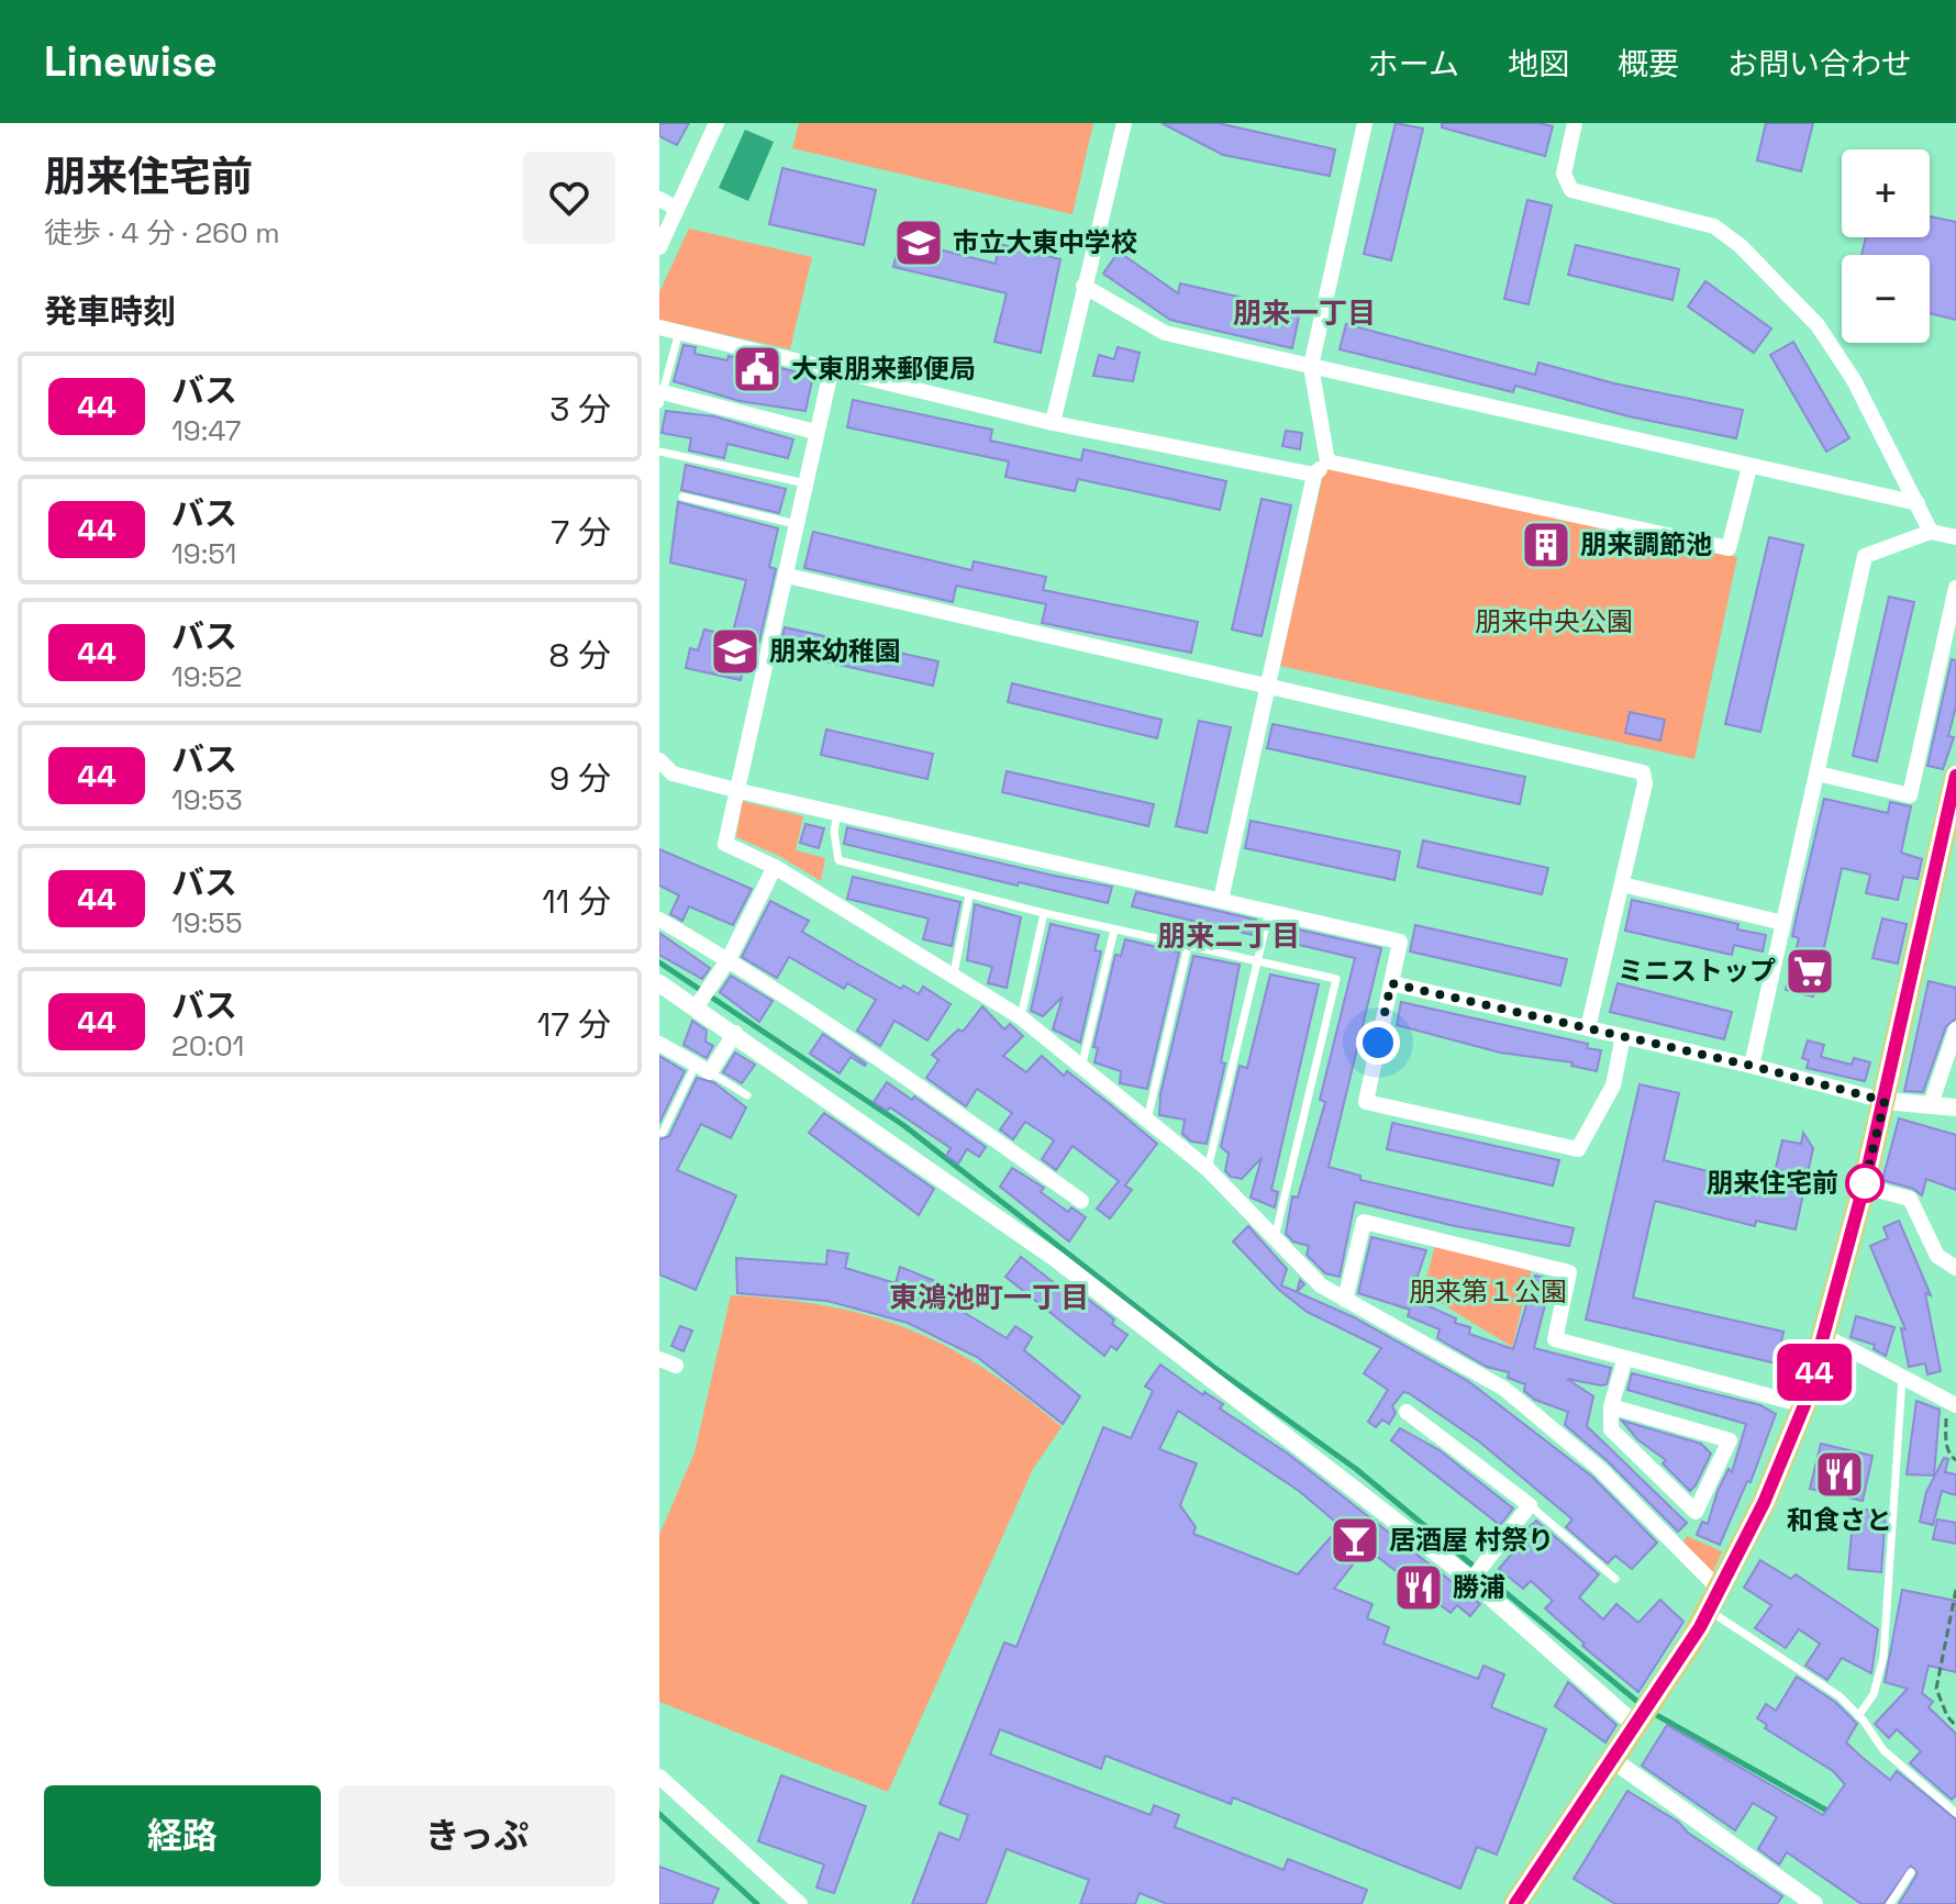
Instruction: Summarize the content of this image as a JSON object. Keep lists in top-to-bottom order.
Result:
{
  "districts": ["朋来一丁目", "朋来二丁目", "東鴻池町一丁目"],
  "parks": ["朋来中央公園", "朋来第１公園"],
  "places": {
    "school or university": ["市立大東中学校", "朋来幼稚園"],
    "public building": ["大東朋来郵便局"],
    "building": ["朋来調節池"],
    "supermarket": ["ミニストップ"],
    "other": ["朋来住宅前"],
    "restaurant": ["和食さと", "勝浦"],
    "bar": ["居酒屋 村祭り"]
  },
  "lines": ["bus line 44"],
  "page": {
    "header": "Linewise",
    "nav": [
      "ホーム",
      "地図",
      "概要",
      "お問い合わせ"
    ],
    "heading": [
      ["朋来住宅前", "徒歩 · 4 分 · 260 m"],
      "発車時刻"
    ],
    "on_map": "44",
    "map_buttons": ["+", "−"],
    "list": [
      {
        "mark": "44",
        "name": "バス",
        "note": "19:47",
        "value": "3 分"
      },
      {
        "mark": "44",
        "name": "バス",
        "note": "19:51",
        "value": "7 分"
      },
      {
        "mark": "44",
        "name": "バス",
        "note": "19:52",
        "value": "8 分"
      },
      {
        "mark": "44",
        "name": "バス",
        "note": "19:53",
        "value": "9 分"
      },
      {
        "mark": "44",
        "name": "バス",
        "note": "19:55",
        "value": "11 分"
      },
      {
        "mark": "44",
        "name": "バス",
        "note": "20:01",
        "value": "17 分"
      }
    ],
    "buttons": ["経路", "きっぷ"]
  }
}
